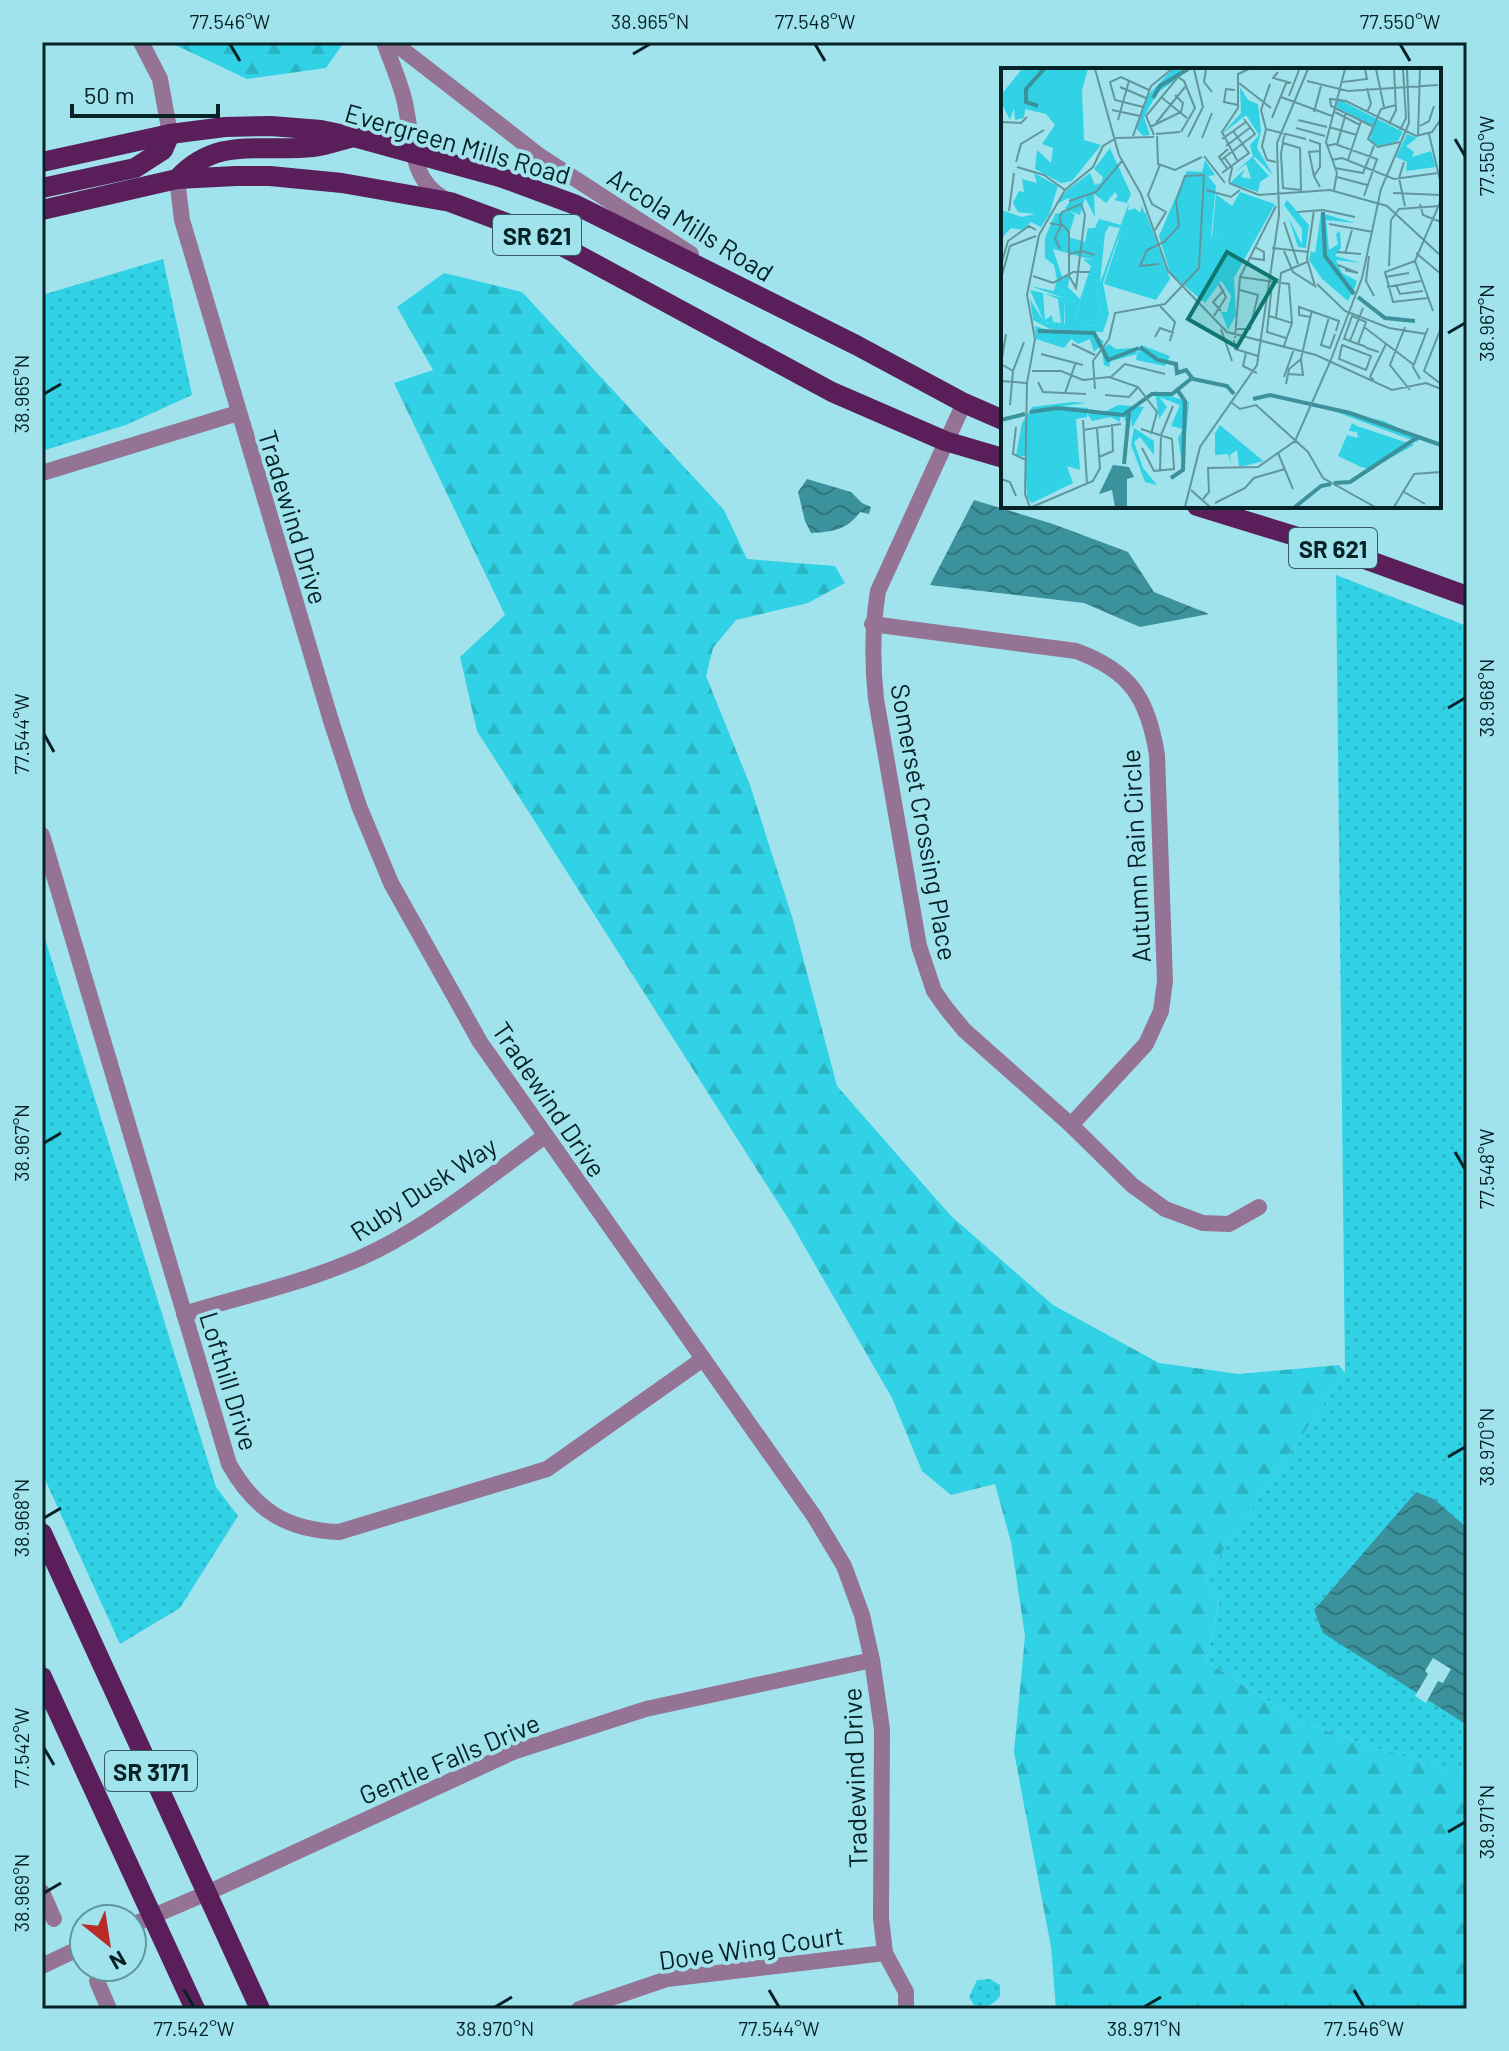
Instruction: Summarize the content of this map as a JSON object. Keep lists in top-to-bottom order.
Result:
{
  "streets": {
    "main road": ["Evergreen Mills Road", "SR 621", "SR 3171"],
    "street": [
      "Arcola Mills Road",
      "Tradewind Drive",
      "Somerset Crossing Place",
      "Autumn Rain Circle",
      "Ruby Dusk Way",
      "Lofthill Drive",
      "Gentle Falls Drive",
      "Dove Wing Court"
    ]
  },
  "crossings": [
    ["Evergreen Mills Road", "Arcola Mills Road"],
    ["Evergreen Mills Road", "Somerset Crossing Place"],
    ["SR 621", "Somerset Crossing Place"],
    ["Tradewind Drive", "Ruby Dusk Way"],
    ["Tradewind Drive", "Lofthill Drive"],
    ["Tradewind Drive", "Gentle Falls Drive"],
    ["Tradewind Drive", "Dove Wing Court"],
    ["Somerset Crossing Place", "Autumn Rain Circle"],
    ["Ruby Dusk Way", "Lofthill Drive"],
    ["Gentle Falls Drive", "SR 3171"]
  ],
  "scale_bar": "50 m",
  "north": "bottom right",
  "coordinates": [
    "77.546°W",
    "38.965°N",
    "77.548°W",
    "77.550°W",
    "38.967°N",
    "38.968°N",
    "77.544°W",
    "38.970°N",
    "77.542°W",
    "38.971°N",
    "38.969°N"
  ]
}
